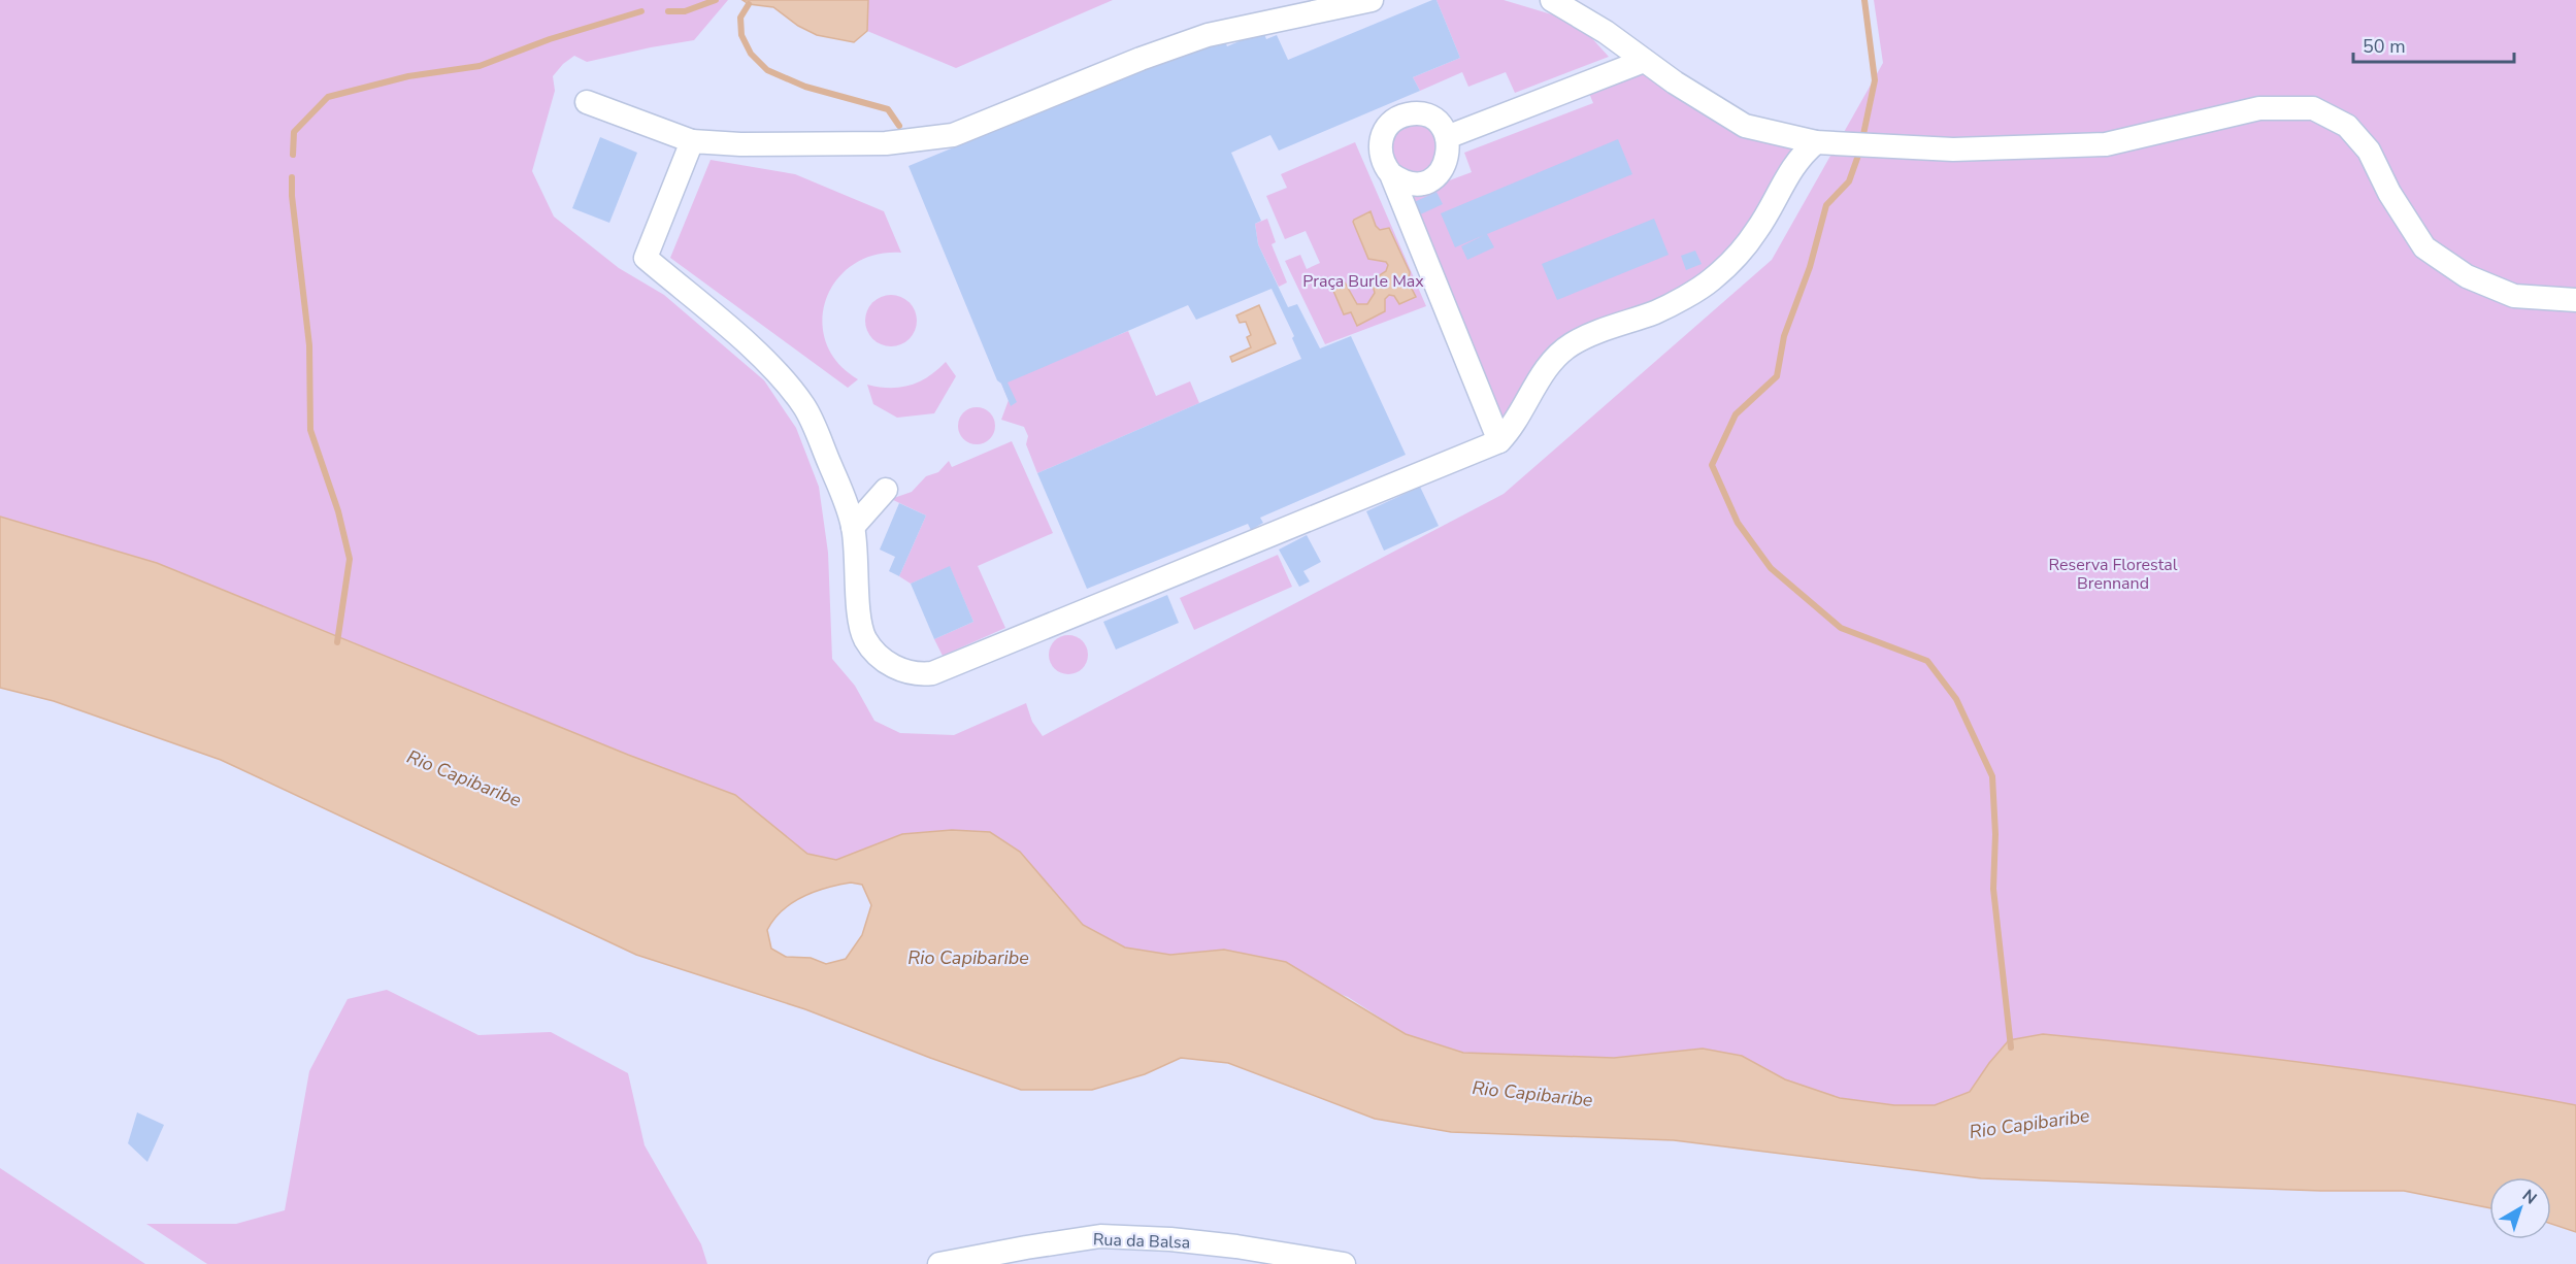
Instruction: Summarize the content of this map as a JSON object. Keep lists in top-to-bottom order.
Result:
{
  "streets": {
    "lane": ["Rua da Balsa"]
  },
  "water": ["Rio Capibaribe"],
  "parks": ["Praça Burle Max", "Reserva Florestal Brennand"],
  "scale_bar": "50 m",
  "north": "top right"
}
